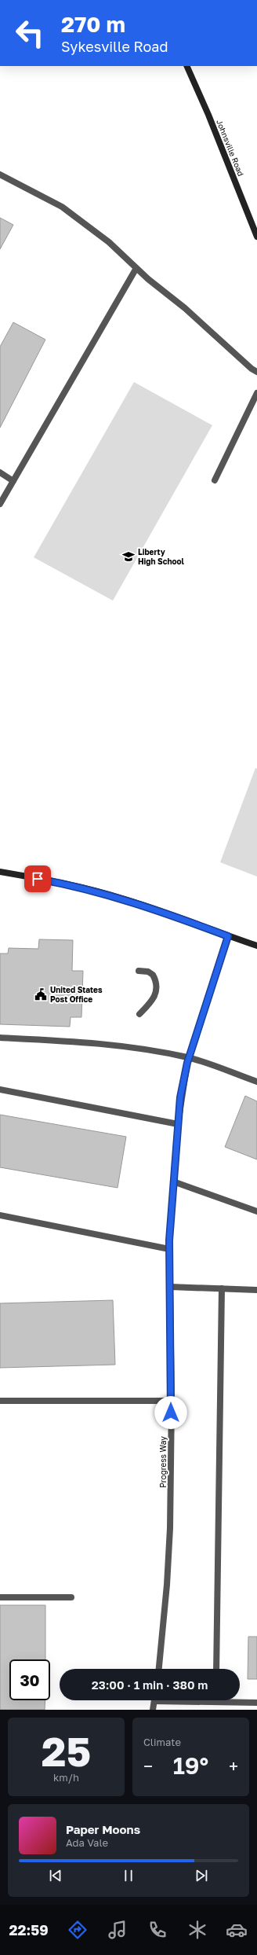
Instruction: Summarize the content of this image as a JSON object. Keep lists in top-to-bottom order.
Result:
{
  "streets": {
    "main road": ["Johnsville Road"],
    "street": ["Progress Way"]
  },
  "places": {
    "school or university": ["Liberty High School"],
    "public building": ["United States Post Office"]
  },
  "page": {
    "turn": ["270 m", "Sykesville Road"],
    "limit": "30",
    "trip": "23:00 · 1 min · 380 m",
    "tile": [
      ["25", "km/h"],
      "Climate"
    ],
    "heat": ["−", "19°", "+"],
    "song": ["Paper Moons", "Ada Vale"],
    "tabs": "22:59"
  }
}
